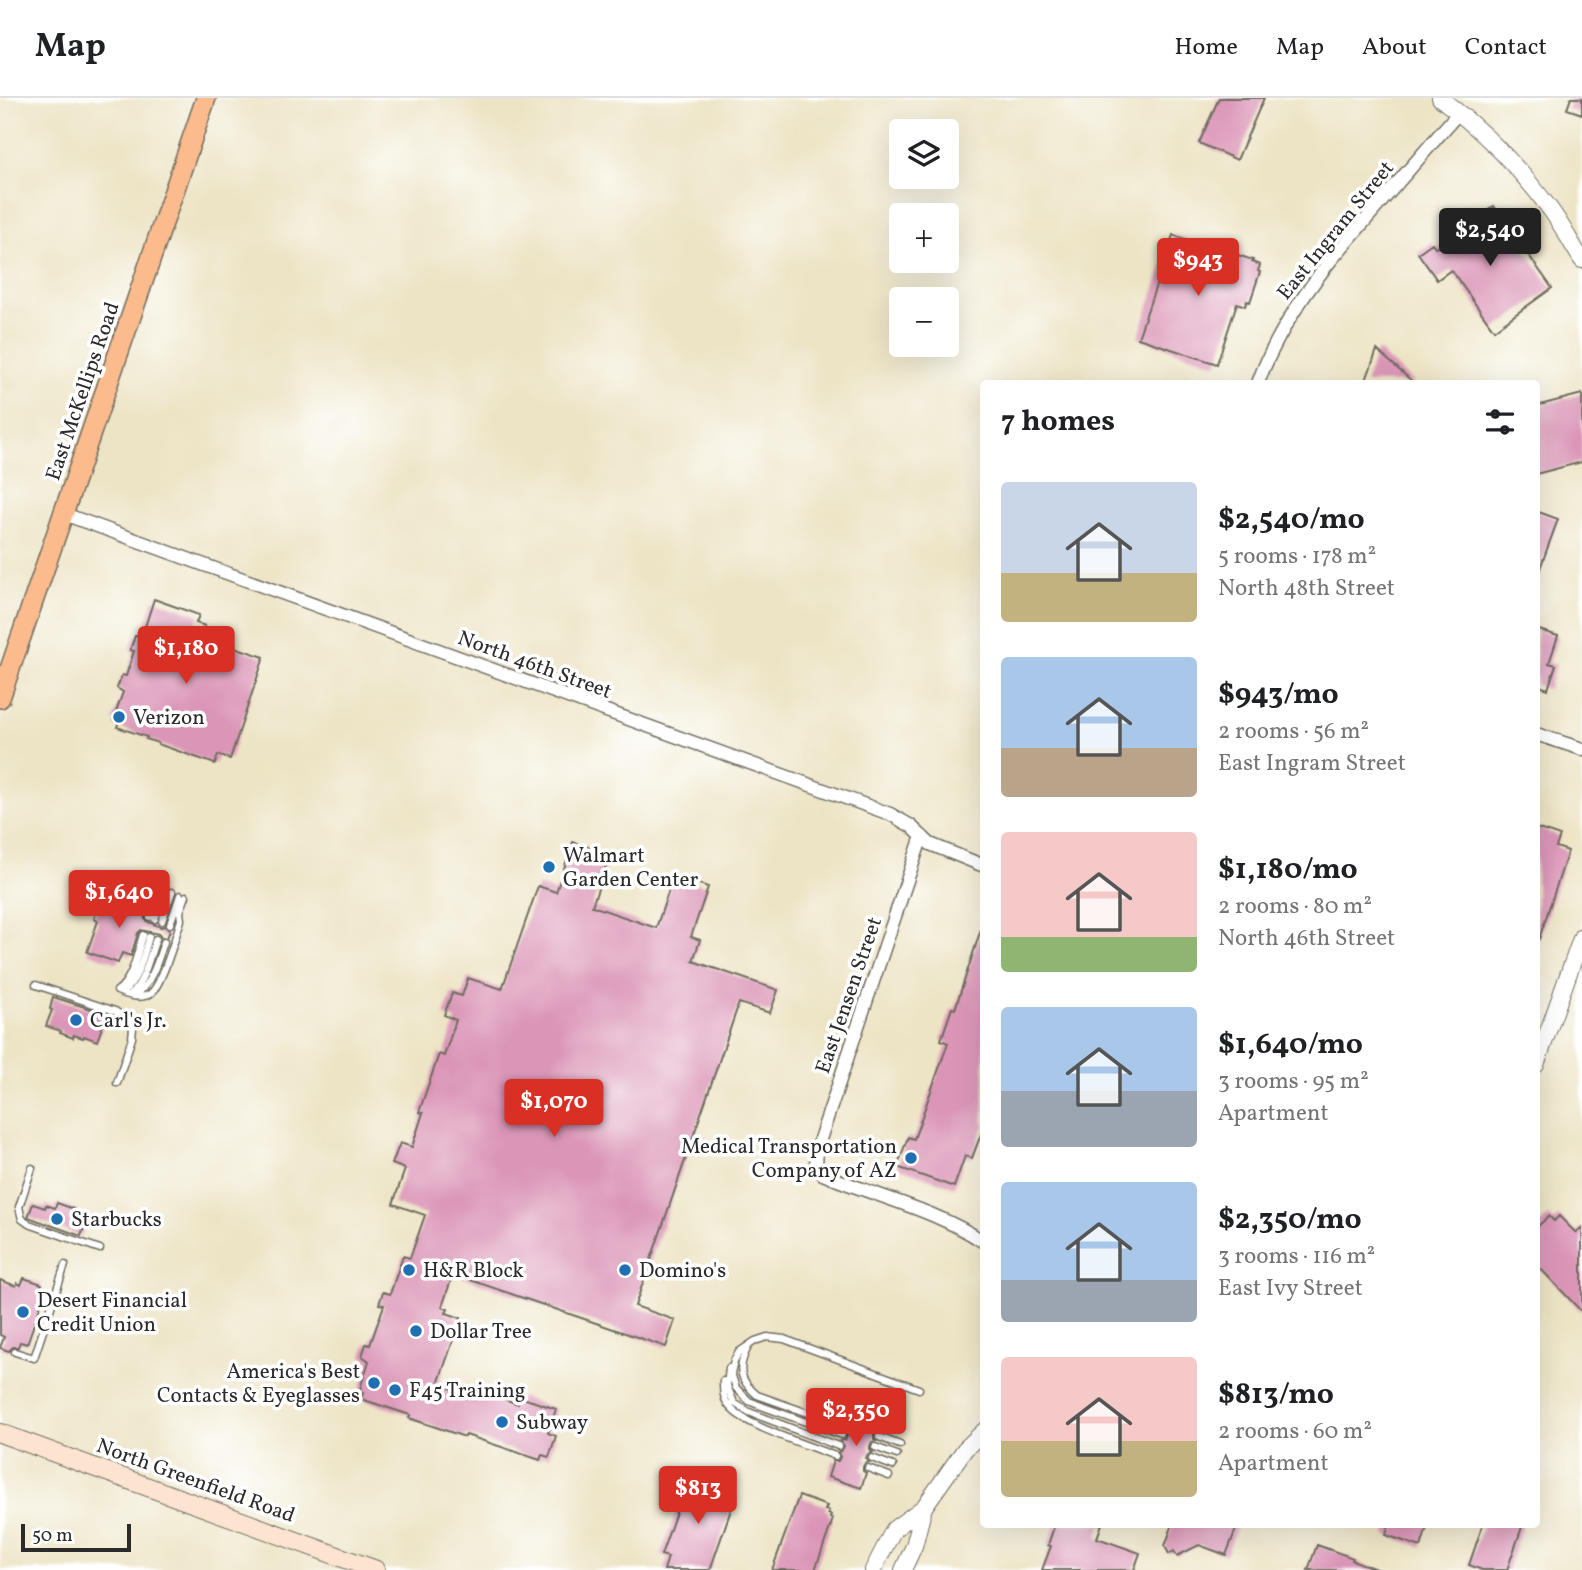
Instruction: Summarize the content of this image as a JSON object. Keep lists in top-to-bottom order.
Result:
{
  "streets": {
    "main road": ["East McKellips Road", "North Greenfield Road"],
    "street": ["East Ingram Street", "North 46th Street", "East Jensen Street"]
  },
  "crossings": [
    ["East McKellips Road", "North 46th Street"],
    ["North 46th Street", "East Jensen Street"]
  ],
  "places": [
    "Verizon",
    "Walmart Garden Center",
    "Carl's Jr.",
    "Medical Transportation Company of AZ",
    "Starbucks",
    "H&R Block",
    "Domino's",
    "Desert Financial Credit Union",
    "Dollar Tree",
    "America's Best Contacts & Eyeglasses",
    "F45 Training",
    "Subway"
  ],
  "scale_bar": "50 m",
  "page": {
    "header": "Map",
    "nav": [
      "Home",
      "Map",
      "About",
      "Contact"
    ],
    "map_buttons": ["+", "−"],
    "price": [
      "$2,540",
      "$943",
      "$1,180",
      "$1,640",
      "$1,070",
      "$2,350",
      "$813"
    ],
    "heading": "7 homes",
    "list": [
      {
        "name": "$2,540/mo",
        "note": "5 rooms · 178 m² · North 48th Street"
      },
      {
        "name": "$943/mo",
        "note": "2 rooms · 56 m² · East Ingram Street"
      },
      {
        "name": "$1,180/mo",
        "note": "2 rooms · 80 m² · North 46th Street"
      },
      {
        "name": "$1,640/mo",
        "note": "3 rooms · 95 m² · Apartment"
      },
      {
        "name": "$2,350/mo",
        "note": "3 rooms · 116 m² · East Ivy Street"
      },
      {
        "name": "$813/mo",
        "note": "2 rooms · 60 m² · Apartment"
      }
    ],
    "scale": "50 m"
  }
}
